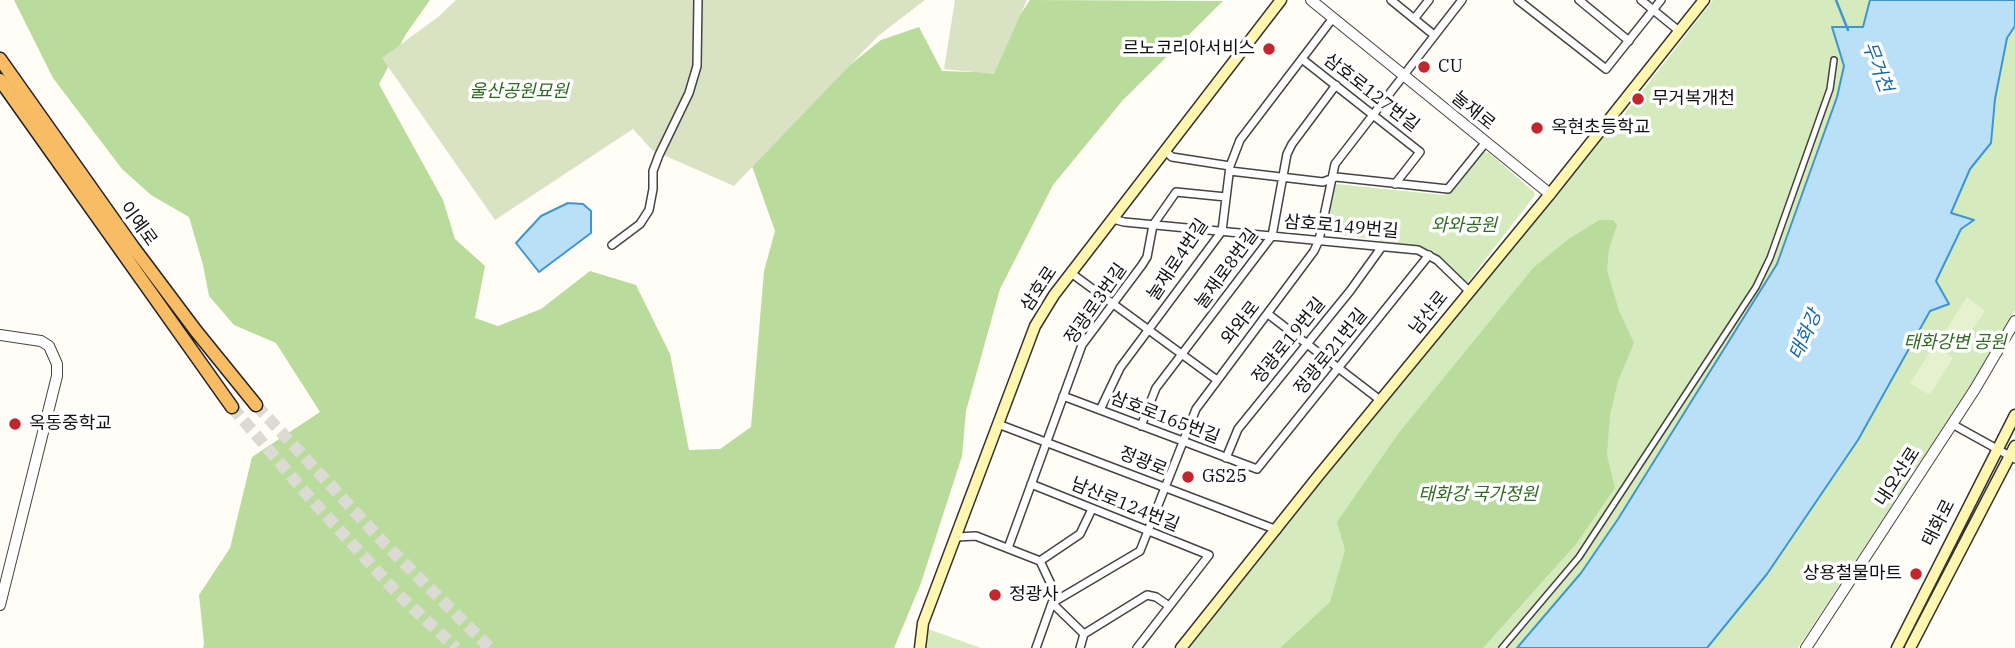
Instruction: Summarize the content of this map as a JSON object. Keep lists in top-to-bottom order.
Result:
{
  "streets": {
    "highway": ["이예로"],
    "main road": ["삼호로", "남산로", "태화로"],
    "street": [
      "삼호로127번길",
      "눌재로",
      "삼호로149번길",
      "눌재로4번길",
      "눌재로8번길",
      "정광로3번길",
      "와와로",
      "정광로19번길",
      "정광로21번길",
      "삼호로165번길",
      "정광로",
      "내오산로",
      "남산로124번길"
    ]
  },
  "crossings": [
    ["삼호로127번길", "눌재로4번길"],
    ["삼호로127번길", "눌재로8번길"],
    ["삼호로127번길", "와와로"],
    ["눌재로", "눌재로4번길"],
    ["눌재로", "남산로"],
    ["눌재로", "와와로"],
    ["삼호로149번길", "눌재로4번길"],
    ["삼호로149번길", "눌재로8번길"],
    ["삼호로149번길", "삼호로"],
    ["삼호로149번길", "정광로3번길"],
    ["삼호로149번길", "와와로"],
    ["삼호로149번길", "정광로19번길"],
    ["삼호로149번길", "정광로21번길"],
    ["눌재로4번길", "삼호로165번길"],
    ["눌재로8번길", "삼호로165번길"],
    ["삼호로", "정광로"],
    ["정광로3번길", "삼호로165번길"],
    ["정광로3번길", "정광로"],
    ["정광로3번길", "남산로124번길"],
    ["남산로", "정광로"],
    ["와와로", "삼호로165번길"],
    ["와와로", "정광로"],
    ["와와로", "남산로124번길"],
    ["정광로19번길", "삼호로165번길"],
    ["정광로21번길", "삼호로165번길"]
  ],
  "water": ["무거천", "태화강"],
  "parks": [
    "울산공원묘원",
    "와와공원",
    "태화강변 공원",
    "태화강 국가정원"
  ],
  "places": [
    "르노코리아서비스",
    "CU",
    "무거복개천",
    "옥현초등학교",
    "옥동중학교",
    "GS25",
    "상용철물마트",
    "정광사"
  ]
}
